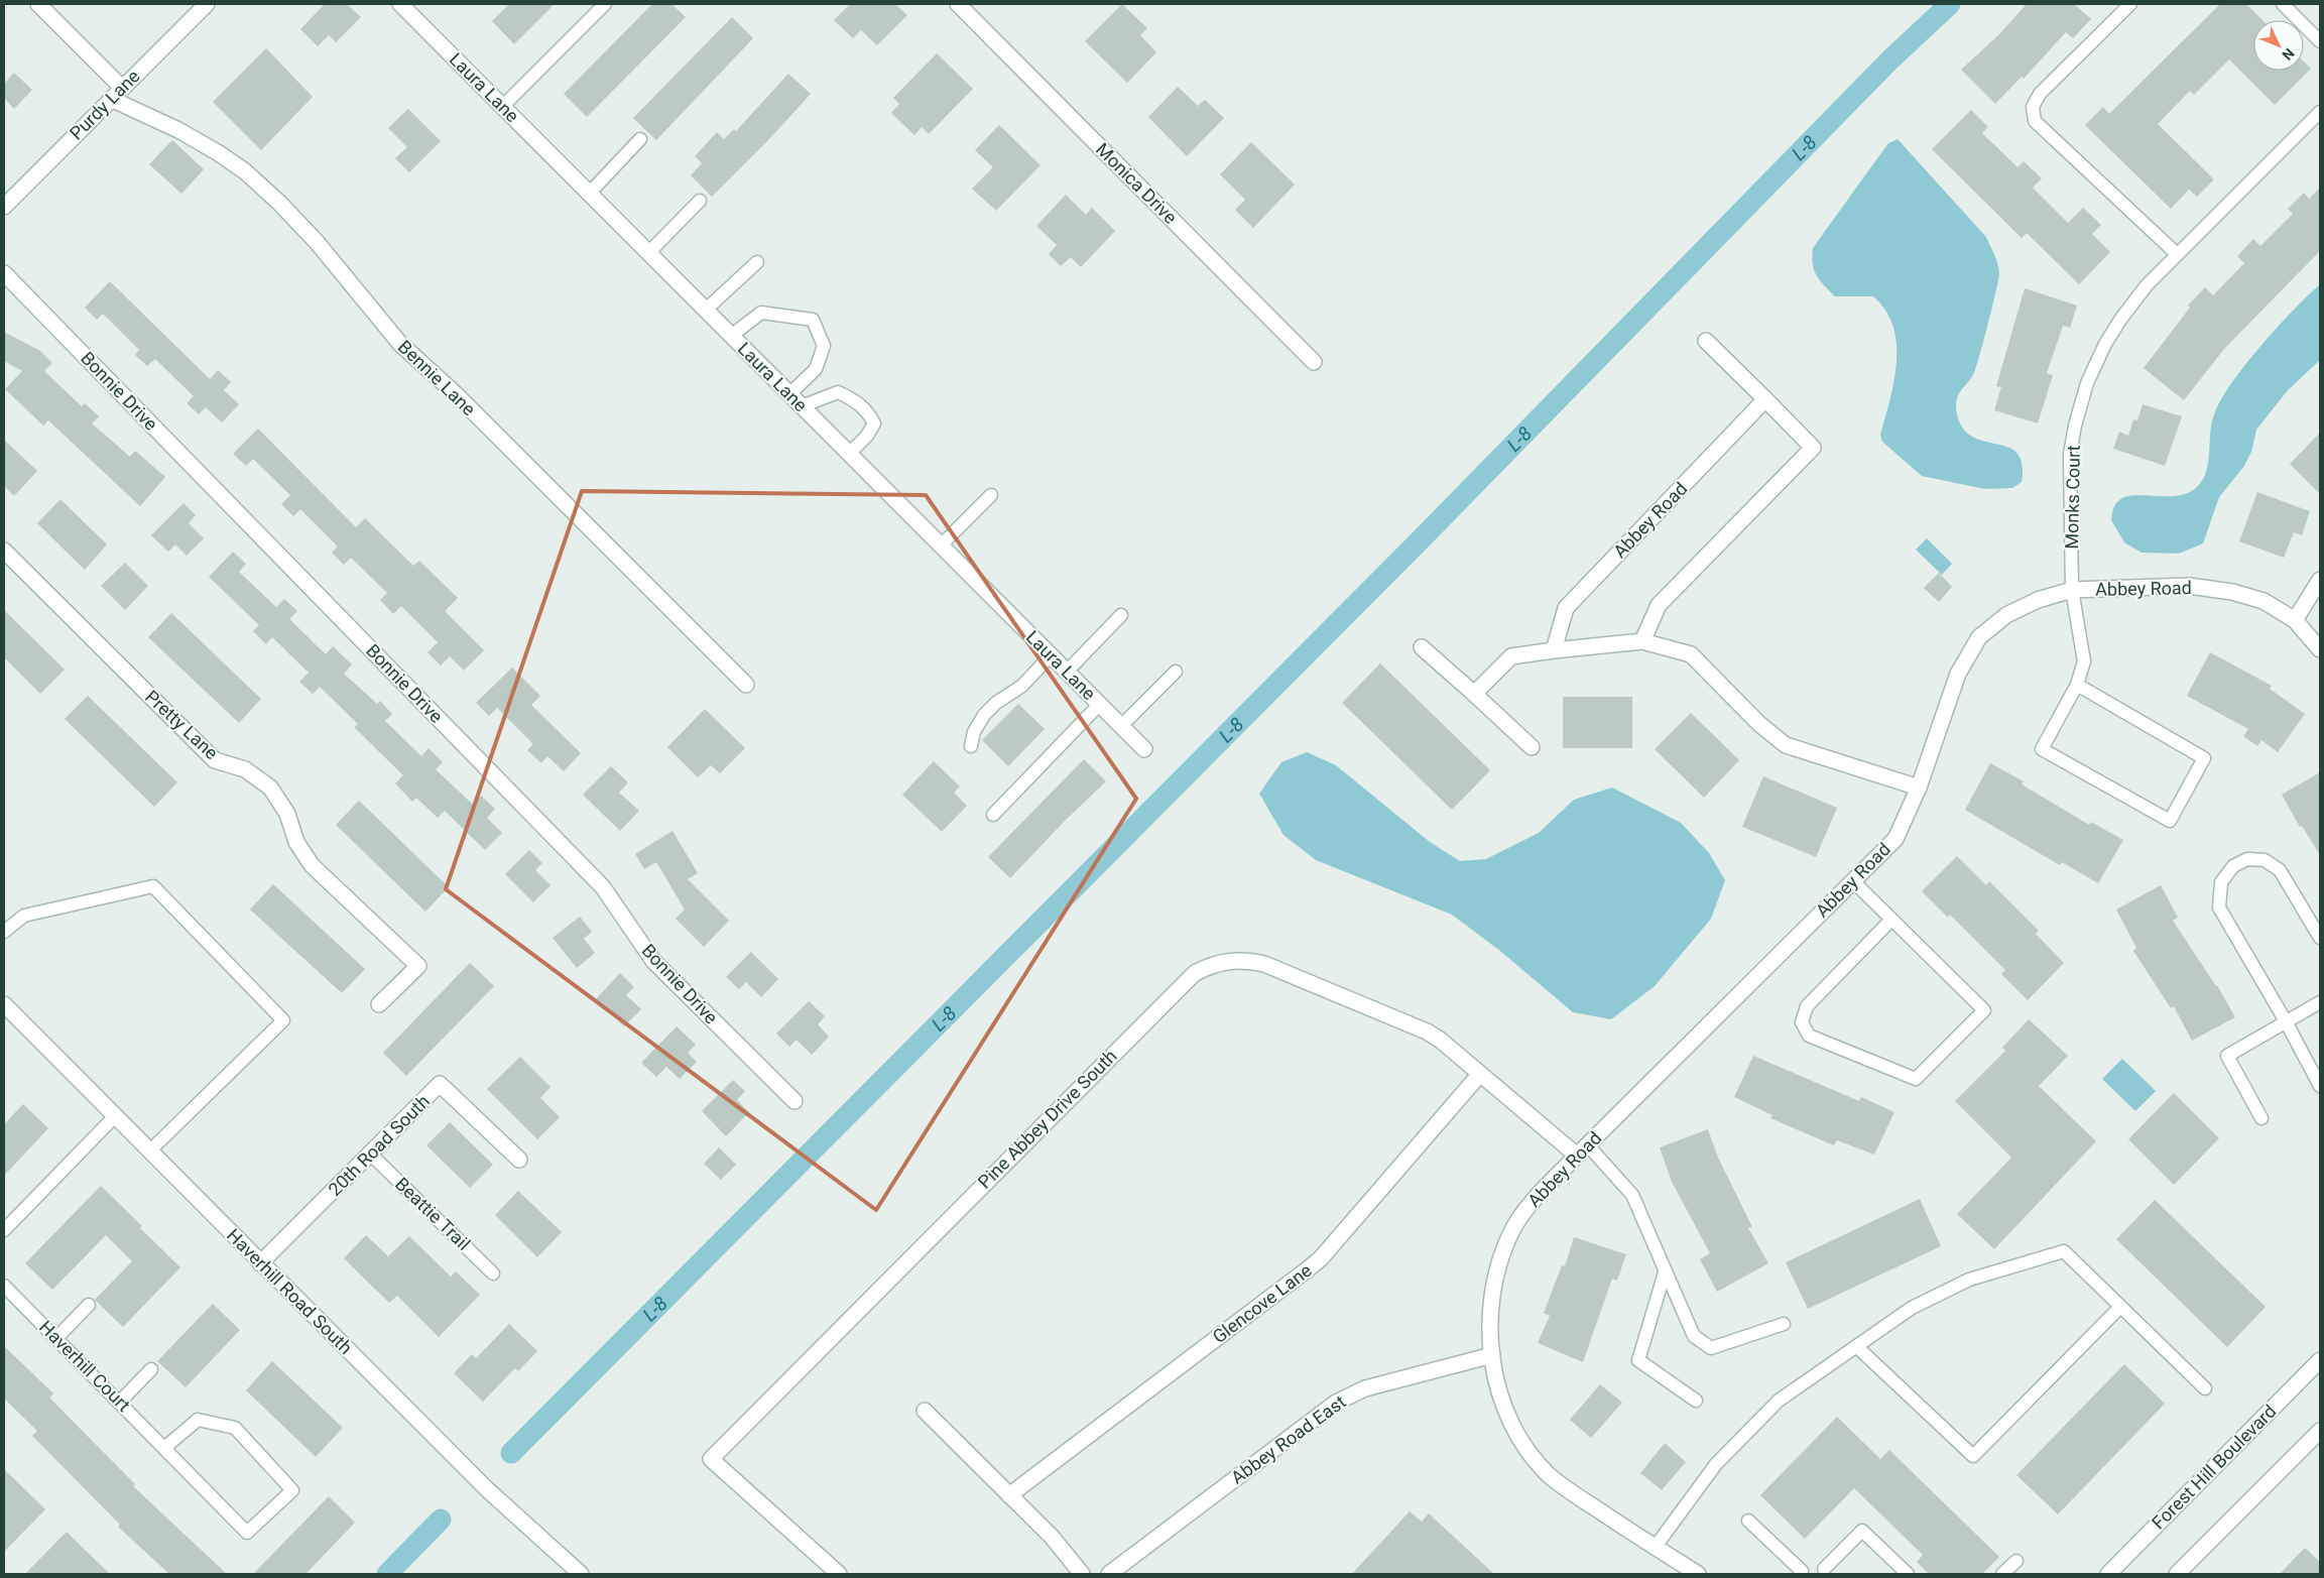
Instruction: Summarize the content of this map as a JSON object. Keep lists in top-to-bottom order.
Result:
{
  "streets": {
    "street": [
      "Laura Lane",
      "Purdy Lane",
      "Monica Drive",
      "Bennie Lane",
      "Bonnie Drive",
      "Abbey Road",
      "Pretty Lane",
      "Pine Abbey Drive South",
      "20th Road South",
      "Haverhill Road South",
      "Glencove Lane",
      "Abbey Road East",
      "Forest Hill Boulevard"
    ],
    "lane": ["Monks Court", "Beattie Trail", "Haverhill Court"]
  },
  "crossings": [
    ["Purdy Lane", "Bennie Lane"],
    ["Monks Court", "Abbey Road"],
    ["Abbey Road", "Pine Abbey Drive South"],
    ["Abbey Road", "Abbey Road East"],
    ["Pine Abbey Drive South", "Glencove Lane"],
    ["20th Road South", "Beattie Trail"],
    ["20th Road South", "Haverhill Road South"]
  ],
  "water": ["L-8"],
  "north": "bottom right"
}
